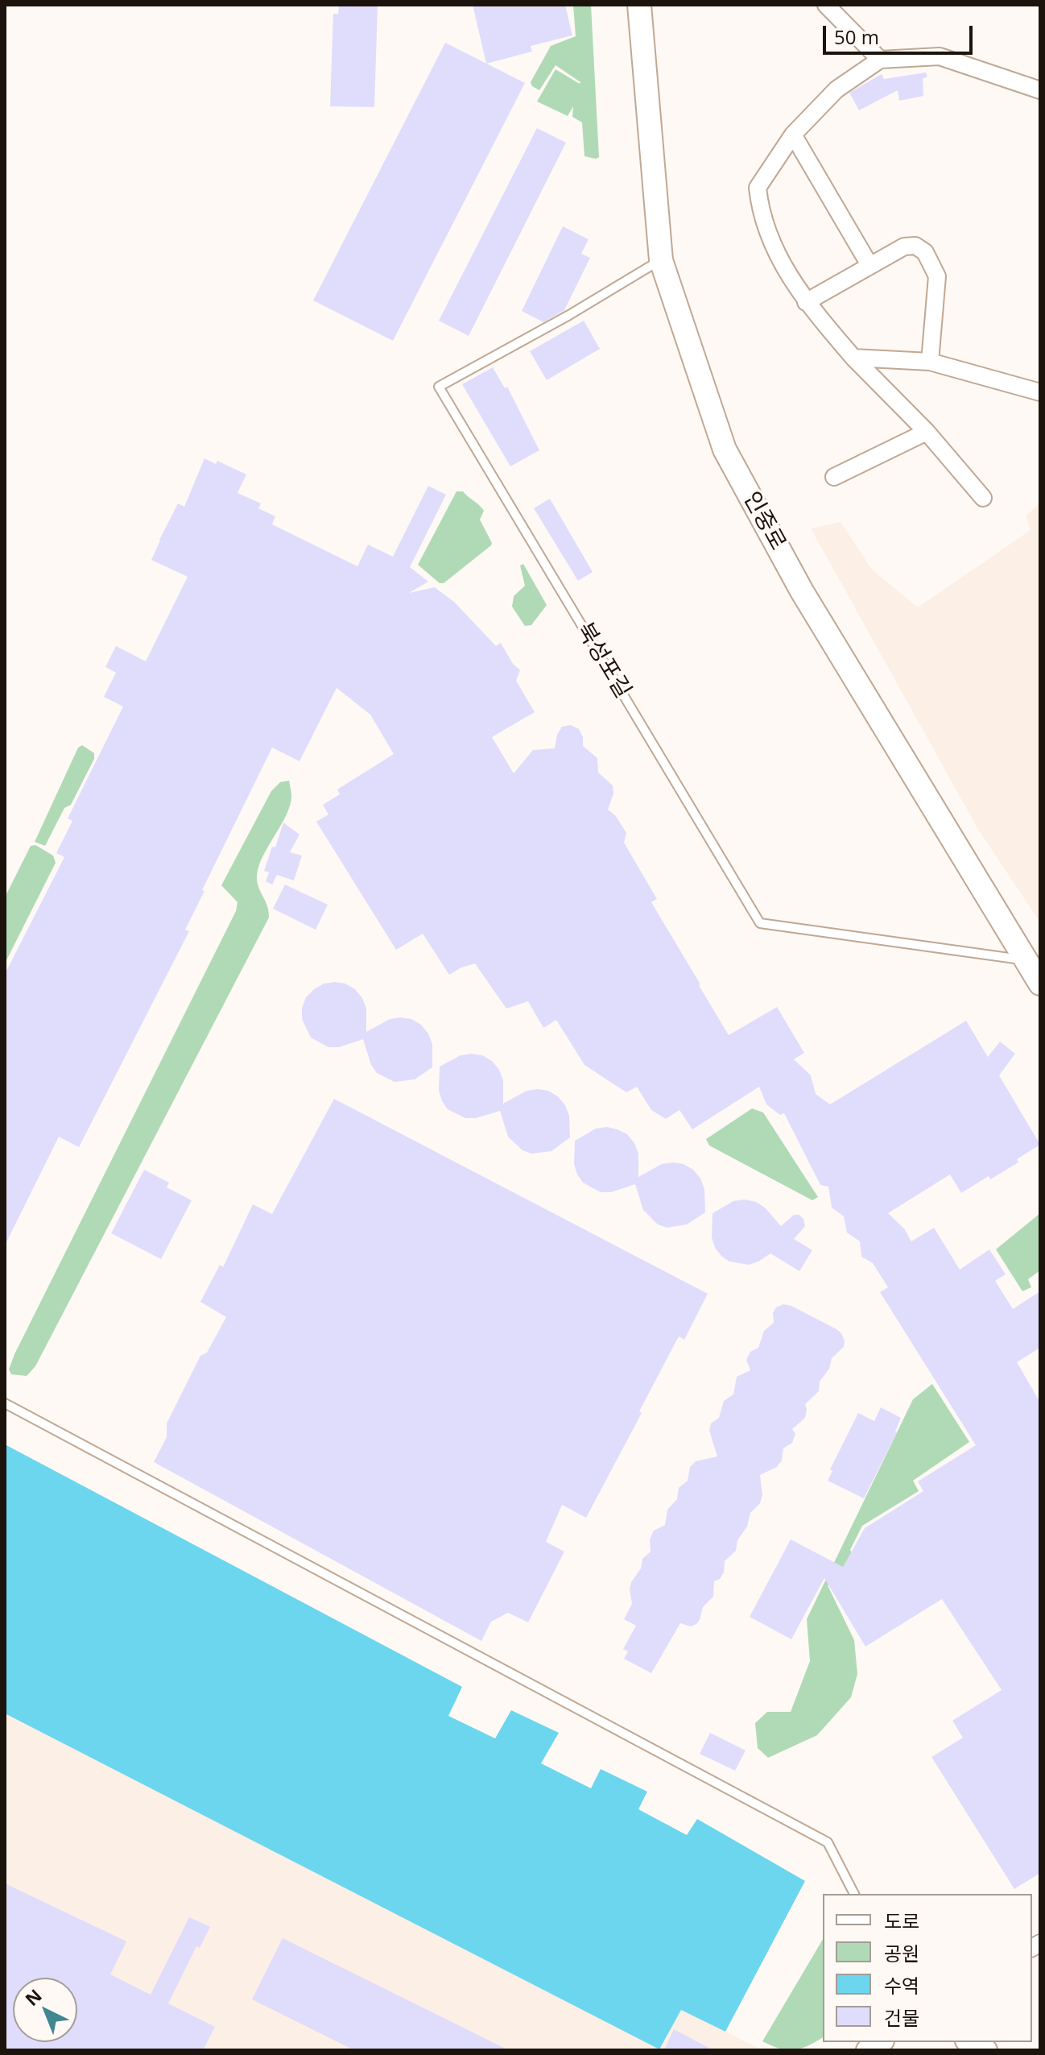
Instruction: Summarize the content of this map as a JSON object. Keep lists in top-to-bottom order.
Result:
{
  "streets": {
    "main road": ["인중로"],
    "lane": ["북성포길"]
  },
  "crossings": [
    ["인중로", "북성포길"]
  ],
  "legend": [
    "도로",
    "공원",
    "수역",
    "건물"
  ],
  "scale_bar": "50 m",
  "north": "top left"
}
